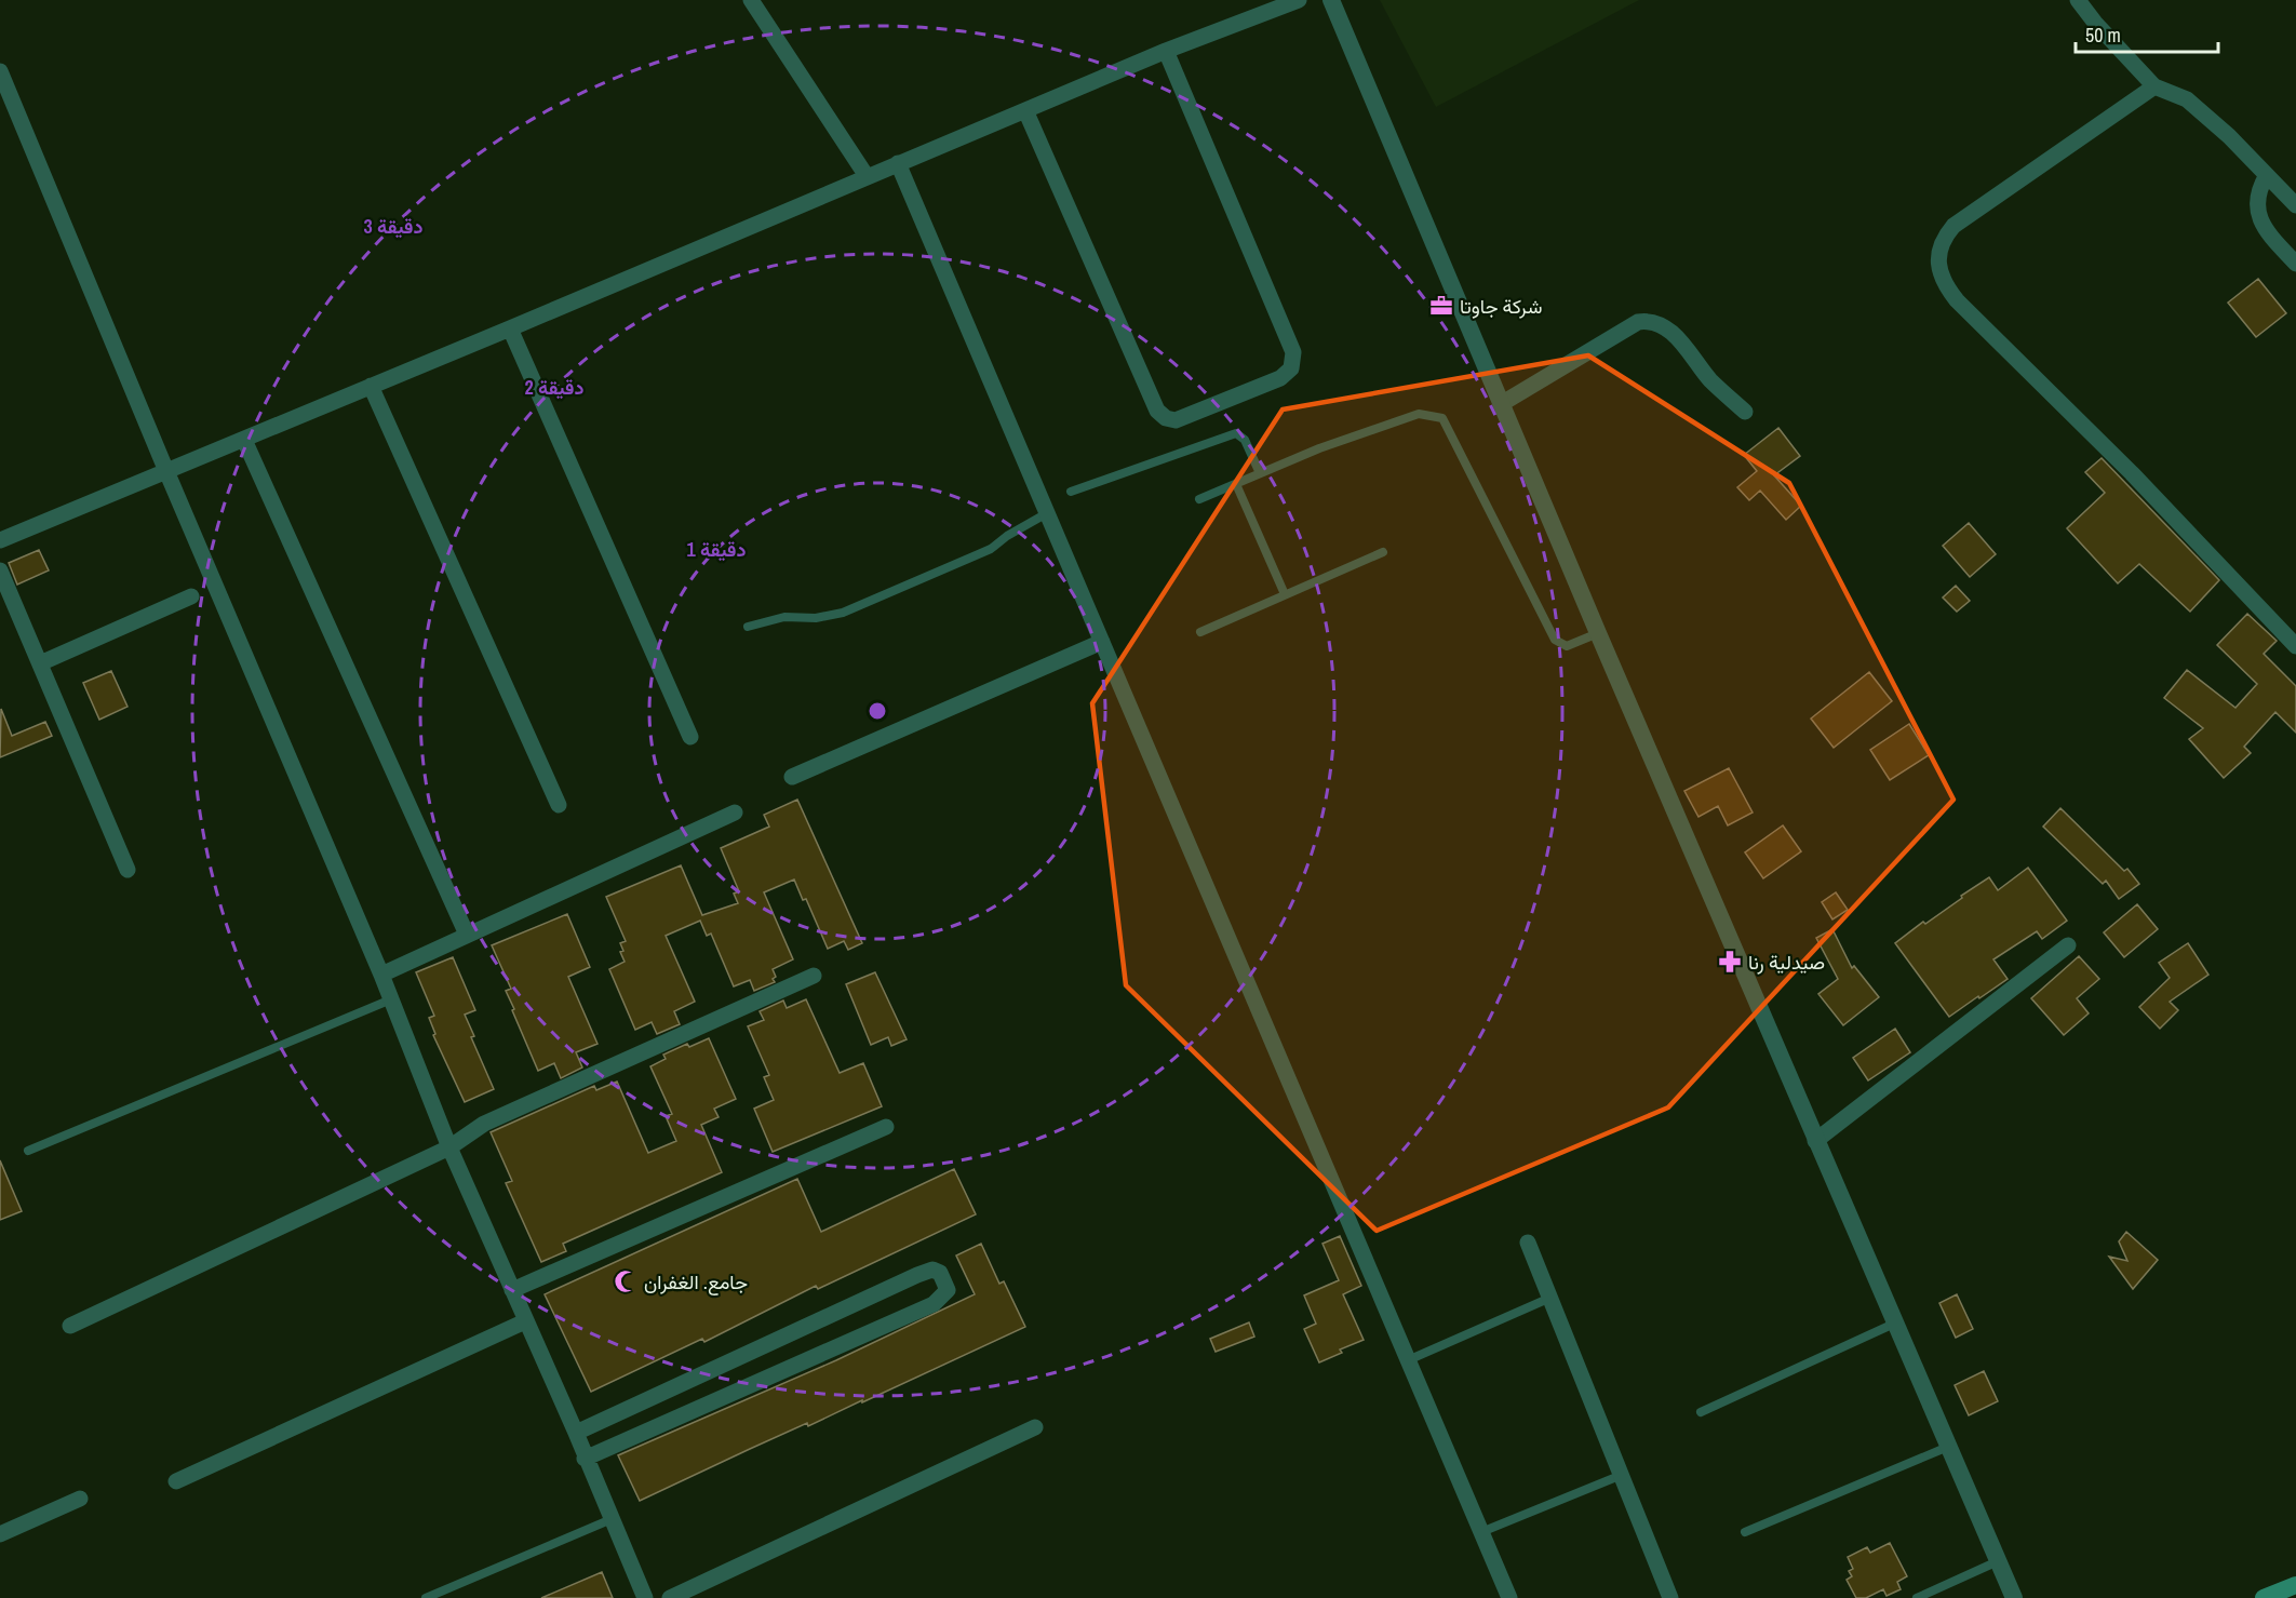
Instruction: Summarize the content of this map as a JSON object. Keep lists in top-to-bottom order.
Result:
{
  "places": {
    "office": ["شركة جاوتا"],
    "pharmacy": ["صيدلية رنا"],
    "mosque": ["جامع. الغفران"]
  },
  "scale_bar": "50 m",
  "rings": ["3 دقيقة", "2 دقيقة", "1 دقيقة"]
}
